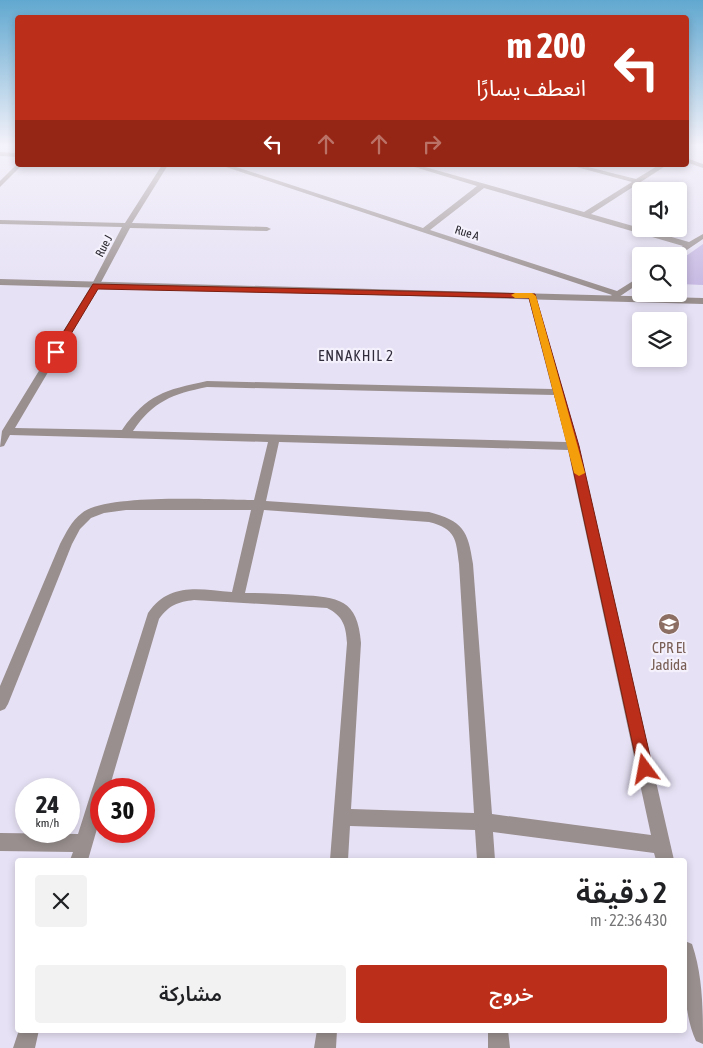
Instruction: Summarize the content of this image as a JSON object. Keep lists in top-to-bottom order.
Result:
{
  "streets": {
    "street": ["Rue A", "Rue J"]
  },
  "districts": ["ENNAKHIL 2"],
  "places": {
    "school or university": ["CPR El Jadida"]
  },
  "page": {
    "turn": ["200 m", "انعطف يسارًا"],
    "speed": "24 km/h",
    "limit": "30",
    "heading": ["2 دقيقة", "430 m · 22:36"],
    "buttons": ["خروج", "مشاركة"]
  }
}
